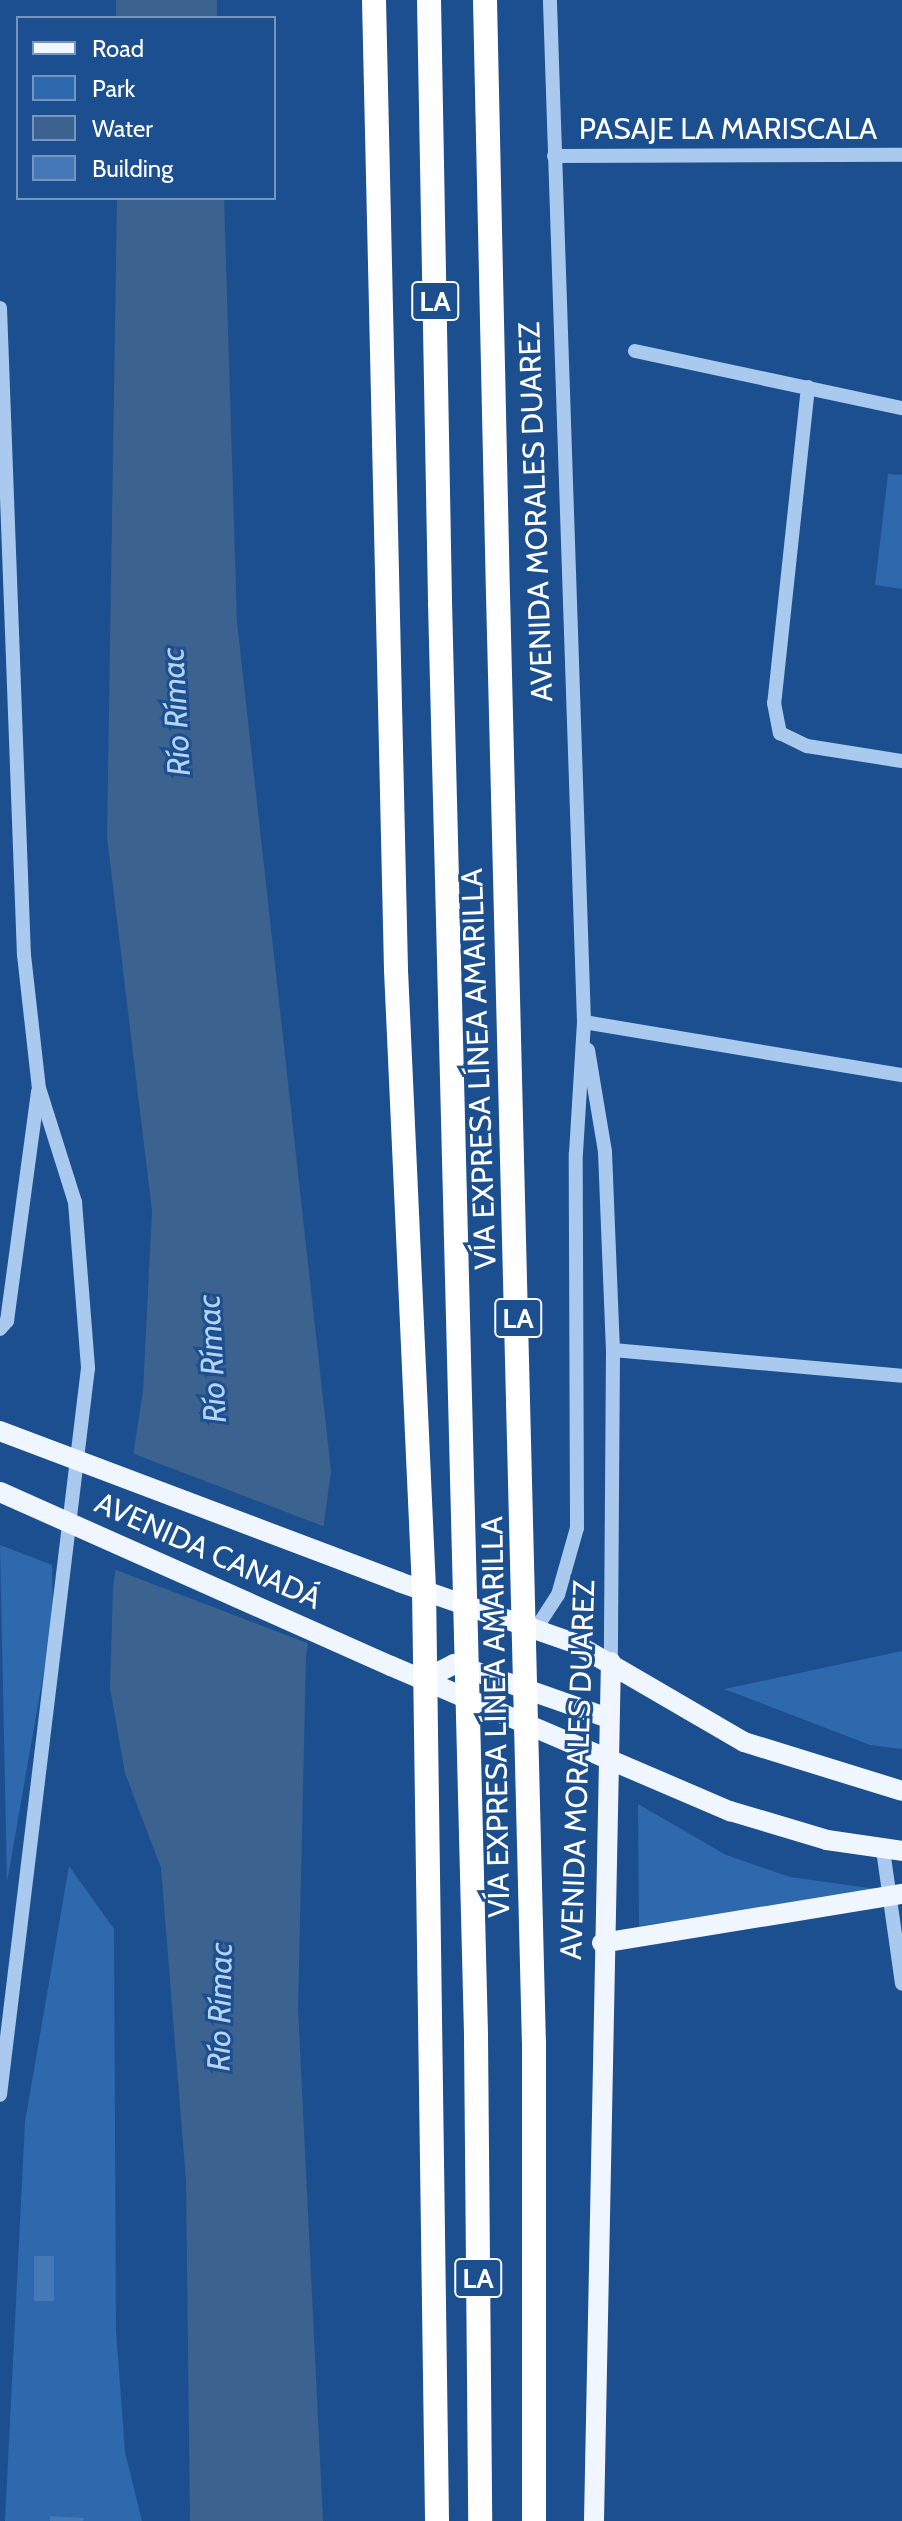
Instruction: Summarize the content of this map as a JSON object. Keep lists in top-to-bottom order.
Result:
{
  "streets": {
    "highway": ["LA", "VÍA EXPRESA LÍNEA AMARILLA"],
    "main road": ["AVENIDA MORALES DUAREZ", "AVENIDA CANADÁ"],
    "street": ["PASAJE LA MARISCALA"]
  },
  "crossings": [
    ["PASAJE LA MARISCALA", "AVENIDA MORALES DUAREZ"],
    ["AVENIDA MORALES DUAREZ", "AVENIDA CANADÁ"]
  ],
  "water": ["Río Rímac"],
  "legend": [
    "Road",
    "Park",
    "Water",
    "Building"
  ]
}
